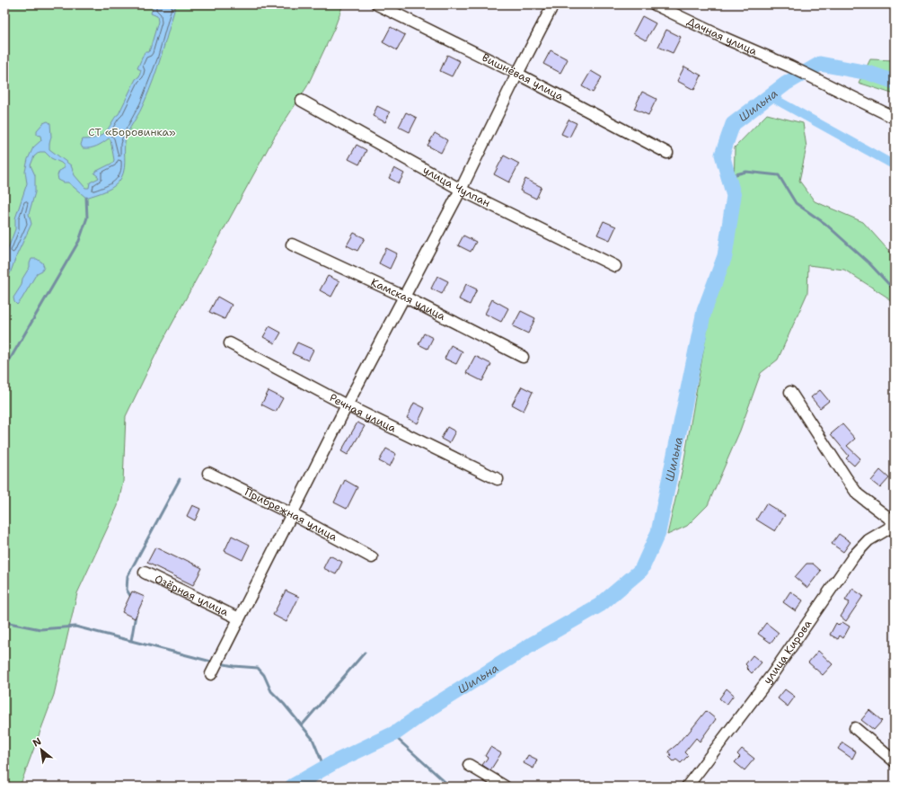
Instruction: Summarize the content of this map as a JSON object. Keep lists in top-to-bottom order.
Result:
{
  "streets": {
    "street": [
      "Дачная улица",
      "Вишнёвая улица",
      "улица Чулпан",
      "Камская улица",
      "Речная улица",
      "Прибрежная улица",
      "Озёрная улица",
      "улица Кирова"
    ]
  },
  "water": ["Шильна"],
  "parks": ["СТ «Боровинка»"],
  "north": "top left"
}
